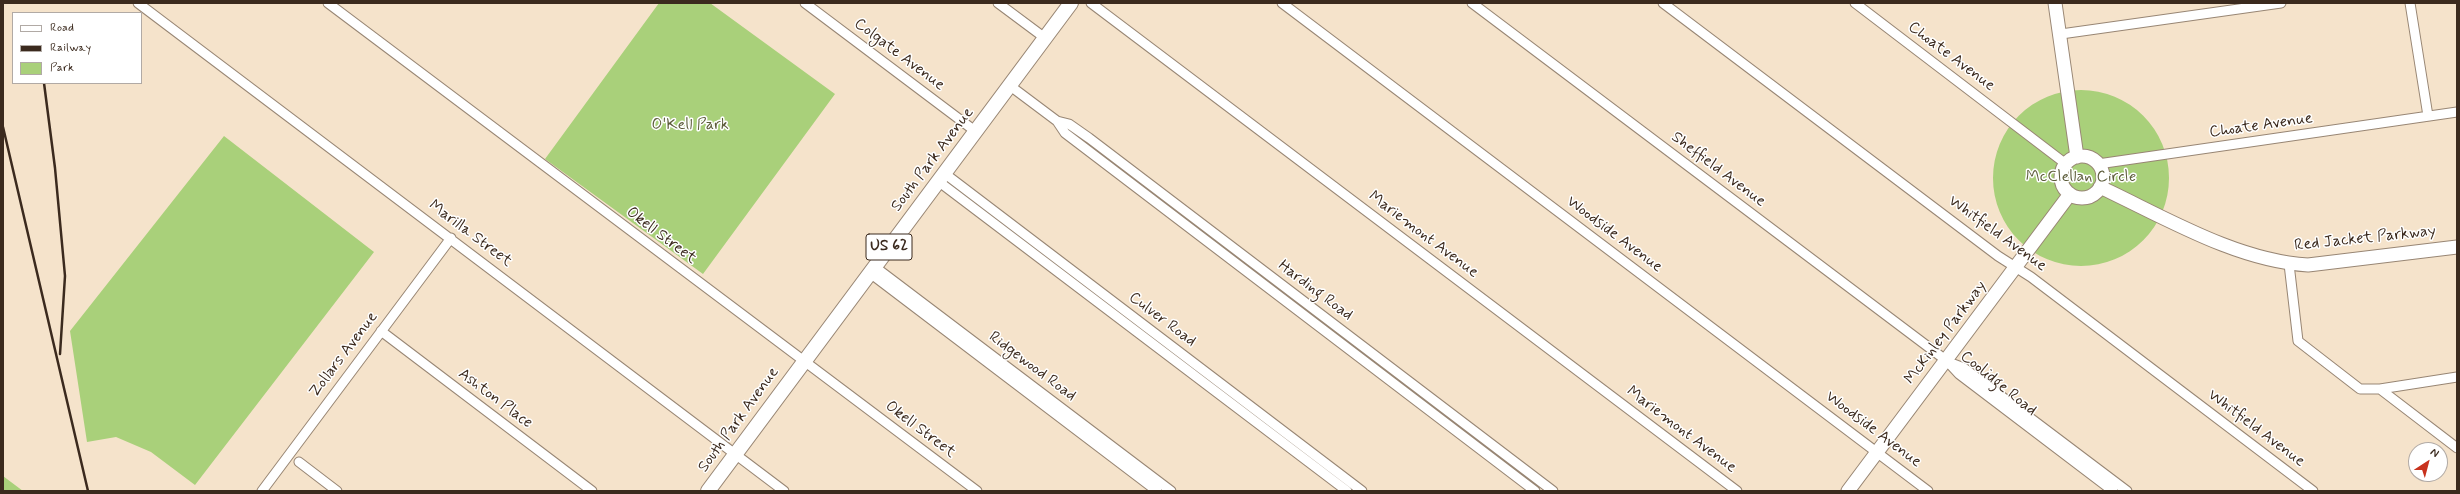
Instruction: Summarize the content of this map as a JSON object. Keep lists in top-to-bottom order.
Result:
{
  "streets": {
    "main road": ["South Park Avenue", "US 62"],
    "street": [
      "Colgate Avenue",
      "Choate Avenue",
      "Sheffield Avenue",
      "Marilla Street",
      "Whitfield Avenue",
      "Mariemont Avenue",
      "Woodside Avenue",
      "Okell Street",
      "Red Jacket Parkway",
      "Harding Road",
      "Culver Road",
      "McKinley Parkway",
      "Zollars Avenue",
      "Ridgewood Road",
      "Coolidge Road",
      "Ashton Place"
    ]
  },
  "crossings": [
    ["Colgate Avenue", "South Park Avenue"],
    ["Choate Avenue", "Red Jacket Parkway"],
    ["Choate Avenue", "McKinley Parkway"],
    ["South Park Avenue", "Marilla Street"],
    ["South Park Avenue", "Okell Street"],
    ["South Park Avenue", "Harding Road"],
    ["South Park Avenue", "Culver Road"],
    ["South Park Avenue", "Ridgewood Road"],
    ["Sheffield Avenue", "McKinley Parkway"],
    ["Sheffield Avenue", "Coolidge Road"],
    ["Marilla Street", "Zollars Avenue"],
    ["Whitfield Avenue", "McKinley Parkway"],
    ["Woodside Avenue", "McKinley Parkway"],
    ["Red Jacket Parkway", "McKinley Parkway"],
    ["McKinley Parkway", "Coolidge Road"],
    ["Zollars Avenue", "Ashton Place"]
  ],
  "parks": ["O'Kell Park", "McClellan Circle"],
  "legend": ["Road", "Railway", "Park"],
  "north": "top right"
}
